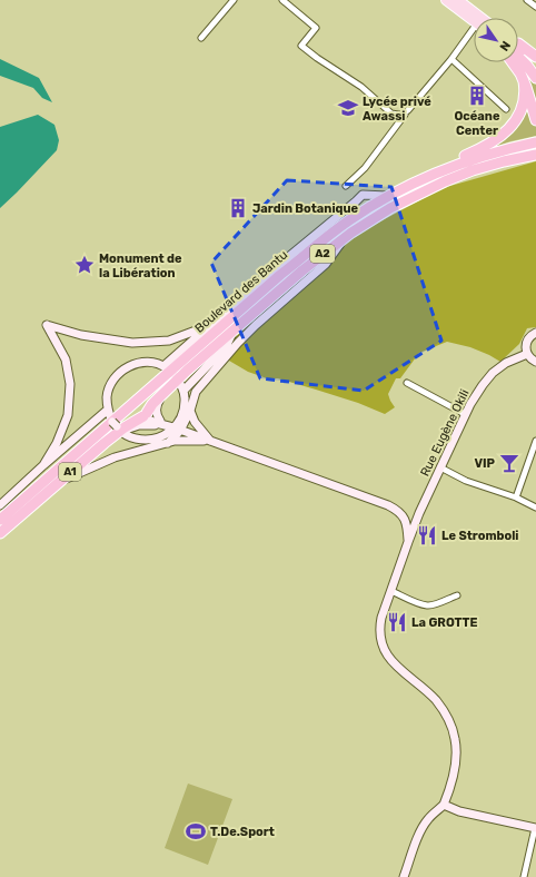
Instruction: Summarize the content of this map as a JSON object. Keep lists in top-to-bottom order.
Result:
{
  "streets": {
    "highway": ["A2", "Boulevard des Bantu", "A1"],
    "main road": ["Rue Eugène Okili"]
  },
  "places": {
    "building": ["Océane Center", "Jardin Botanique"],
    "school or university": ["Lycée privé Awassi"],
    "place": ["Monument de la Libération"],
    "bar": ["VIP"],
    "restaurant": ["Le Stromboli", "La GROTTE"],
    "sports": ["T.De.Sport"]
  },
  "north": "bottom right"
}
